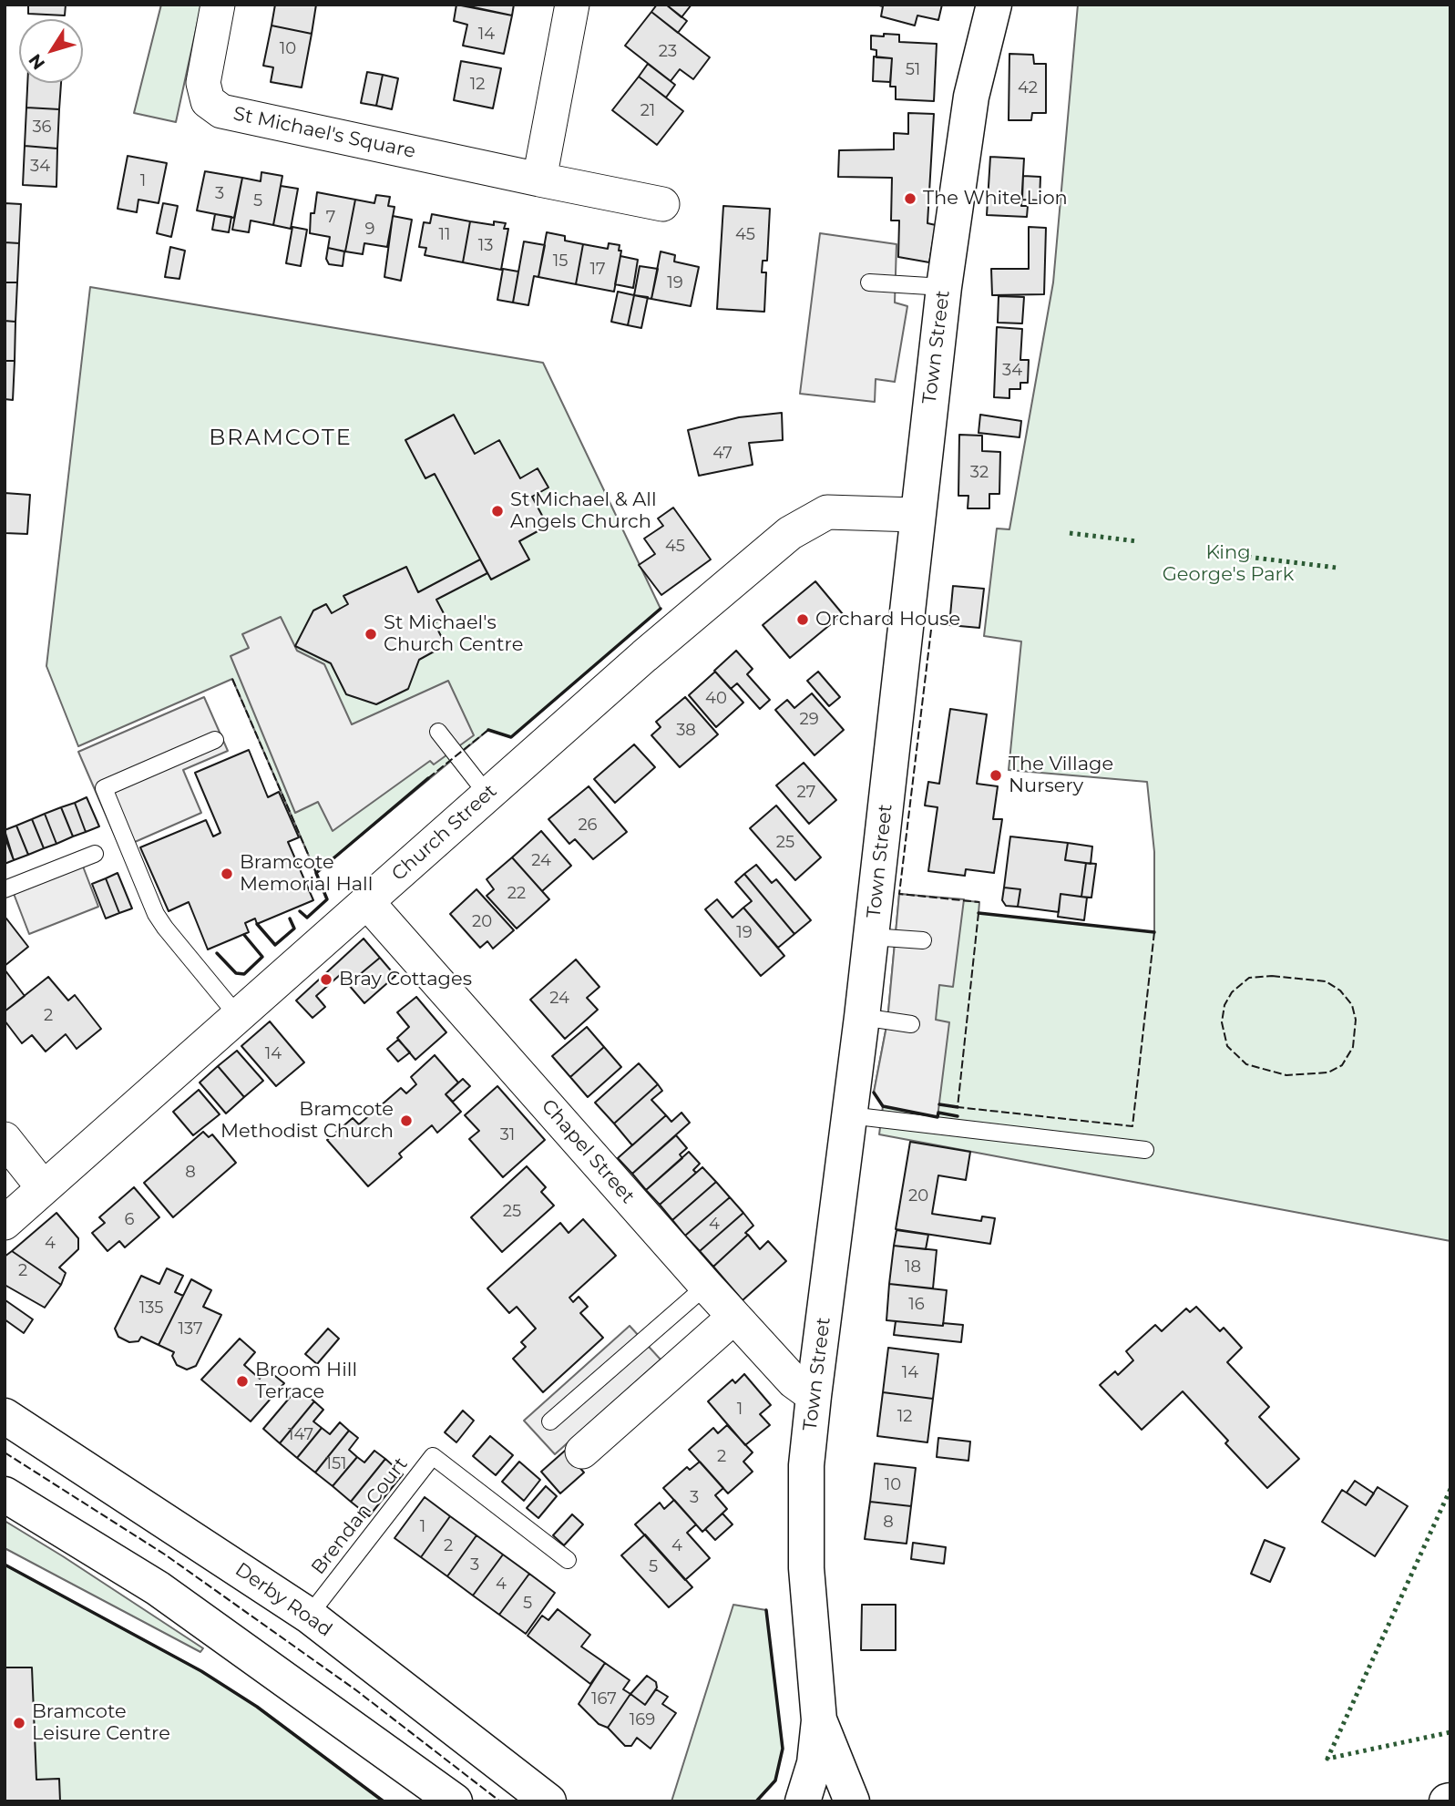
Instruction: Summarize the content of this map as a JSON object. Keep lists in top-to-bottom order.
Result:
{
  "streets": {
    "main road": ["Town Street", "Derby Road"],
    "street": ["St Michael's Square", "Church Street", "Chapel Street"],
    "lane": ["Brendan Court"]
  },
  "crossings": [
    ["Town Street", "Church Street"],
    ["Town Street", "Chapel Street"],
    ["Church Street", "Chapel Street"],
    ["Brendan Court", "Derby Road"]
  ],
  "districts": ["BRAMCOTE"],
  "parks": ["King George's Park"],
  "places": [
    "The White Lion",
    "St Michael & All Angels Church",
    "Orchard House",
    "St Michael's Church Centre",
    "The Village Nursery",
    "Bramcote Memorial Hall",
    "Bray Cottages",
    "Bramcote Methodist Church",
    "Broom Hill Terrace",
    "Bramcote Leisure Centre"
  ],
  "house_numbers": [
    "14",
    "10",
    "23",
    "51",
    "12",
    "42",
    "21",
    "36",
    "34",
    "1",
    "3",
    "5",
    "7",
    "9",
    "11",
    "45",
    "13",
    "15",
    "17",
    "19",
    "34",
    "47",
    "32",
    "45",
    "40",
    "29",
    "38",
    "27",
    "26",
    "25",
    "24",
    "22",
    "20",
    "19",
    "24",
    "2",
    "14",
    "31",
    "8",
    "20",
    "25",
    "6",
    "4",
    "4",
    "18",
    "2",
    "16",
    "135",
    "137",
    "14",
    "1",
    "12",
    "147",
    "2",
    "151",
    "10",
    "3",
    "8",
    "1",
    "2",
    "4",
    "3",
    "5",
    "4",
    "5",
    "167",
    "169"
  ],
  "north": "bottom left"
}
